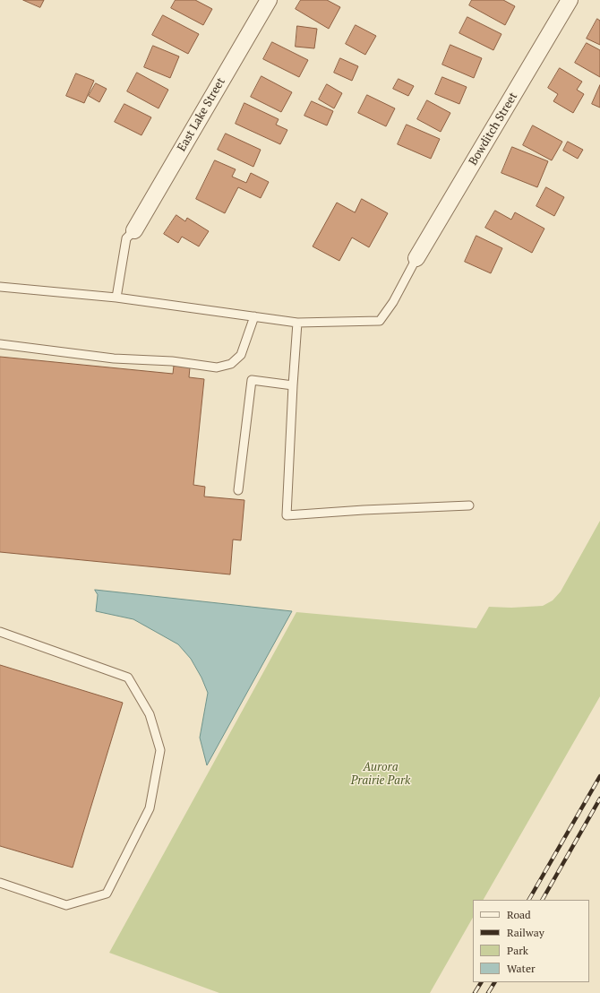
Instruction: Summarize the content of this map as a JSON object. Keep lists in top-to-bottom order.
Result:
{
  "streets": {
    "street": ["East Lake Street", "Bowditch Street"]
  },
  "parks": ["Aurora Prairie Park"],
  "legend": [
    "Road",
    "Railway",
    "Park",
    "Water"
  ]
}
